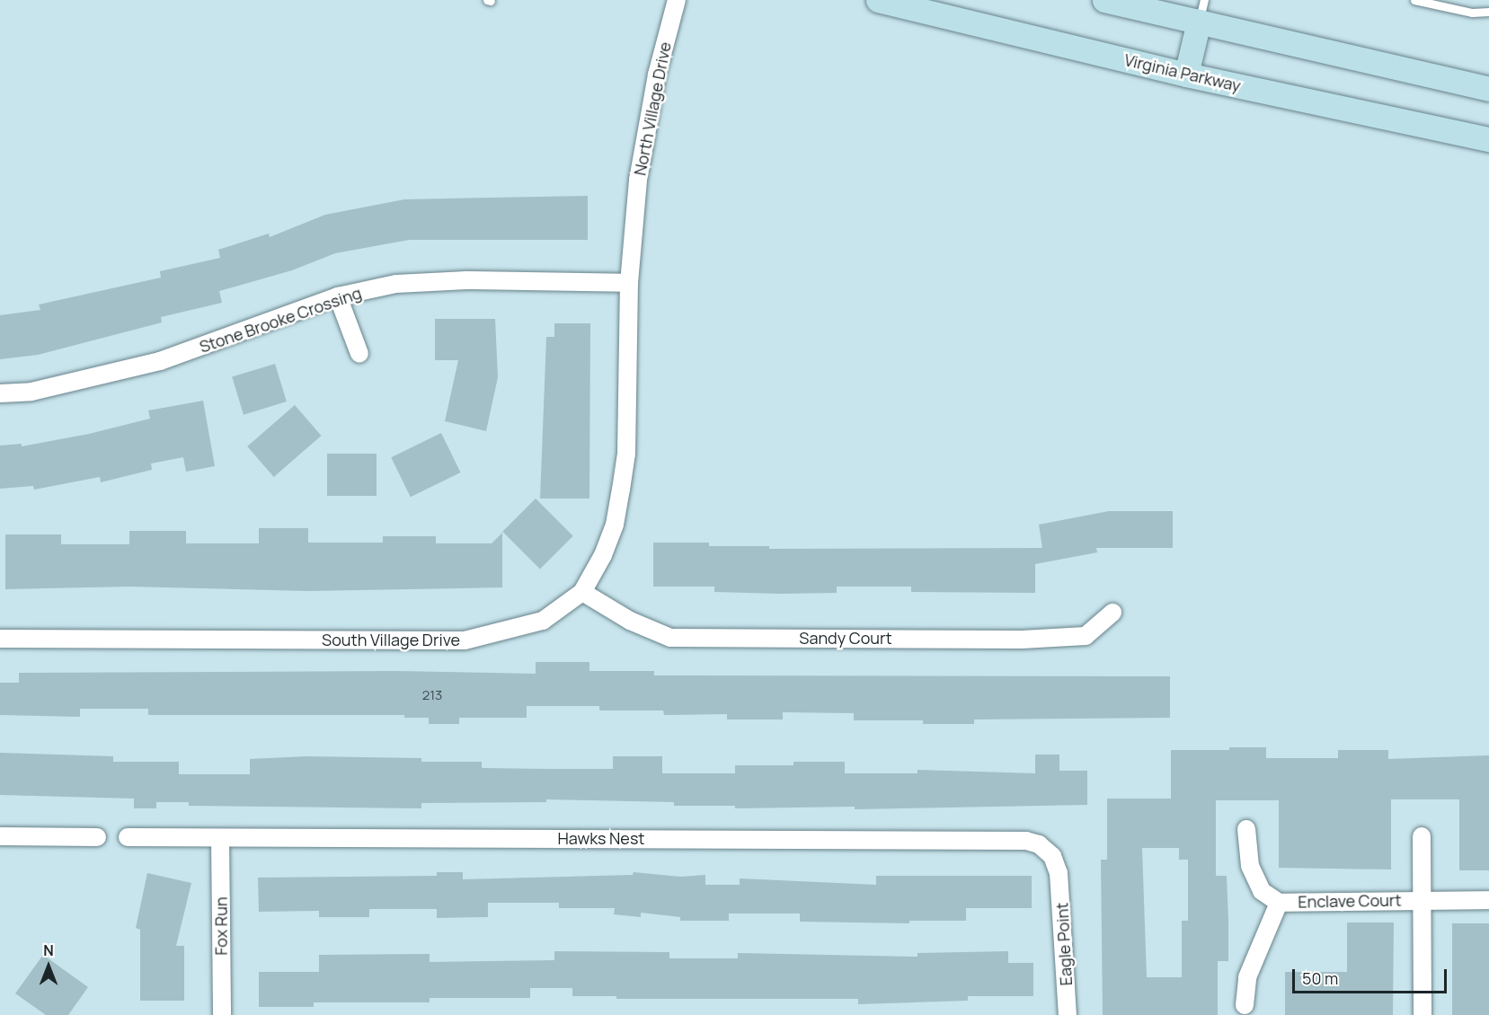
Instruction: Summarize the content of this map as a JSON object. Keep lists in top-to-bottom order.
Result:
{
  "streets": {
    "main road": ["Virginia Parkway"],
    "street": [
      "North Village Drive",
      "Stone Brooke Crossing",
      "Sandy Court",
      "South Village Drive",
      "Hawks Nest",
      "Enclave Court",
      "Fox Run",
      "Eagle Point"
    ]
  },
  "crossings": [
    ["North Village Drive", "Stone Brooke Crossing"],
    ["North Village Drive", "South Village Drive"],
    ["Stone Brooke Crossing", "South Village Drive"],
    ["Sandy Court", "South Village Drive"],
    ["Hawks Nest", "Fox Run"],
    ["Hawks Nest", "Eagle Point"]
  ],
  "house_numbers": ["213"],
  "scale_bar": "50 m",
  "north": "top"
}
